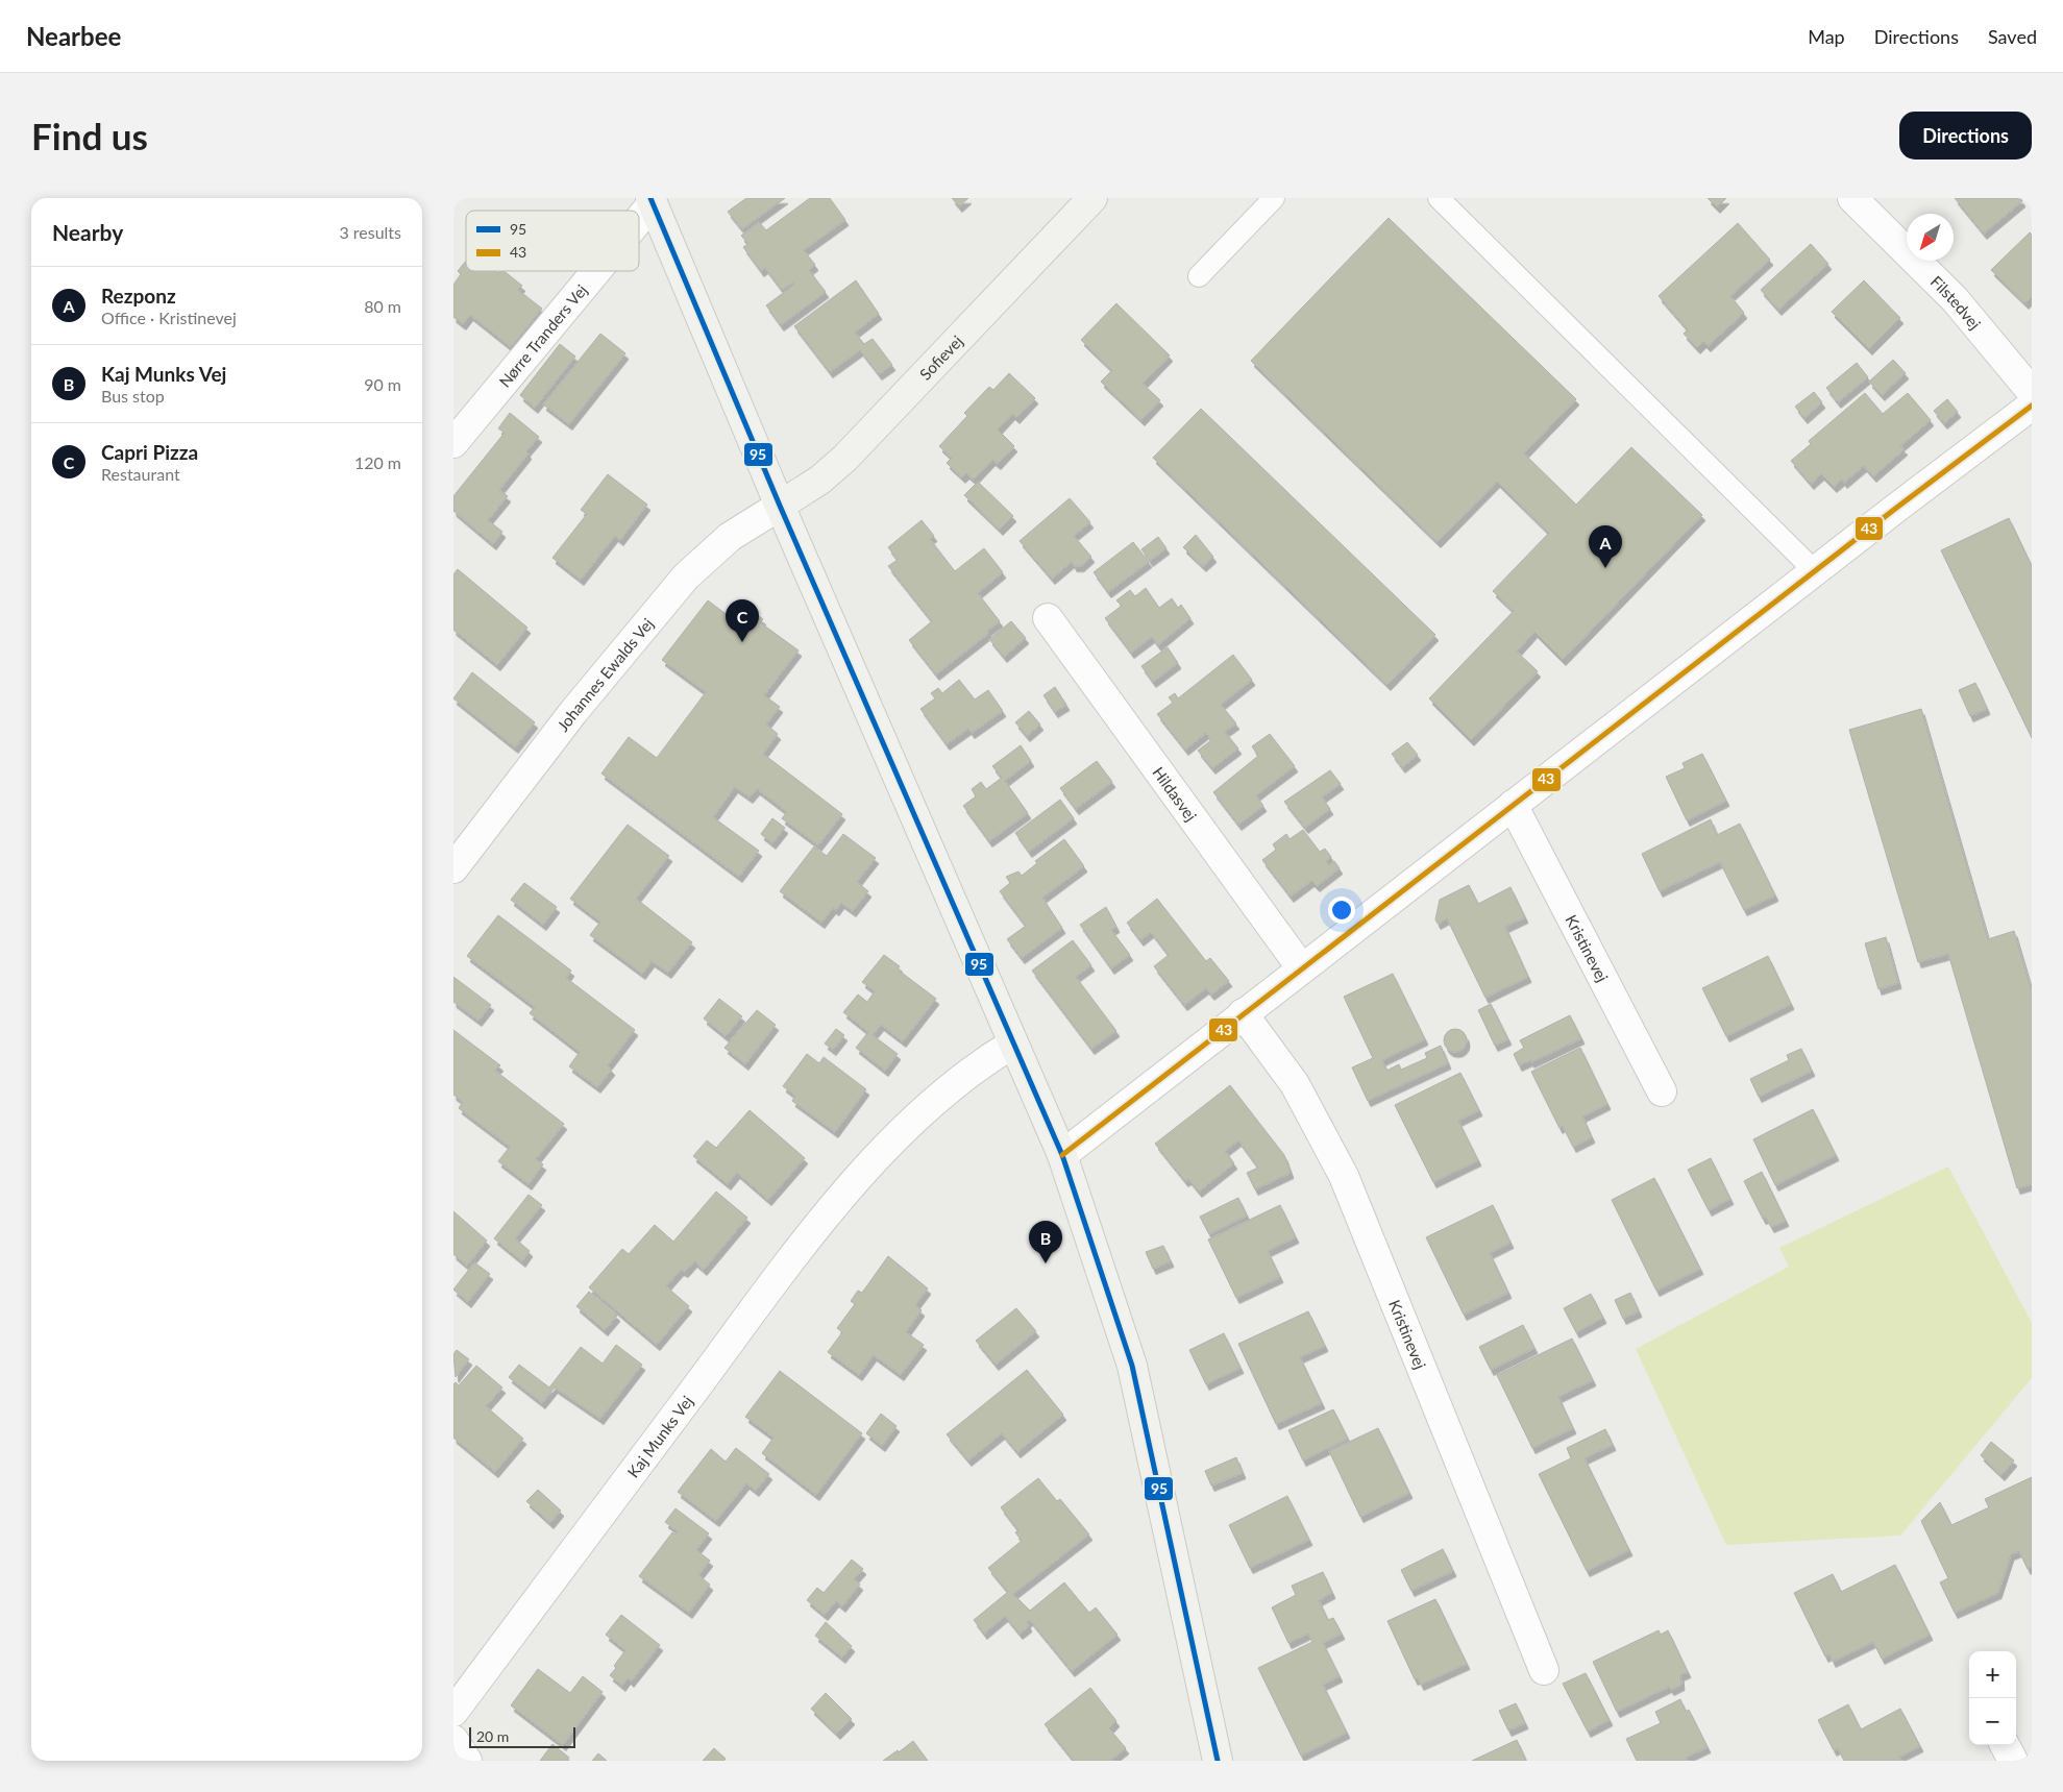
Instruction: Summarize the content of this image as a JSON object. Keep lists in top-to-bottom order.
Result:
{
  "streets": {
    "street": [
      "Filstedvej",
      "Nørre Tranders Vej",
      "Sofievej",
      "Johannes Ewalds Vej",
      "Hildasvej",
      "Kristinevej",
      "Kaj Munks Vej"
    ]
  },
  "crossings": [
    ["Nørre Tranders Vej", "Sofievej"],
    ["Nørre Tranders Vej", "Johannes Ewalds Vej"],
    ["Nørre Tranders Vej", "Kaj Munks Vej"],
    ["Sofievej", "Johannes Ewalds Vej"]
  ],
  "lines": ["transit line 95", "transit line 43"],
  "legend": ["95", "43"],
  "scale_bar": "20 m",
  "north": "bottom left",
  "page": {
    "header": "Nearbee",
    "nav": ["Map", "Directions", "Saved"],
    "buttons": "Directions",
    "title": "Find us",
    "heading": ["Nearby", "3 results"],
    "list": [
      {
        "mark": "A",
        "name": "Rezponz",
        "note": "Office · Kristinevej",
        "value": "80 m"
      },
      {
        "mark": "B",
        "name": "Kaj Munks Vej",
        "note": "Bus stop",
        "value": "90 m"
      },
      {
        "mark": "C",
        "name": "Capri Pizza",
        "note": "Restaurant",
        "value": "120 m"
      }
    ],
    "pins": ["A", "C", "B"],
    "map_buttons": ["+", "−"],
    "scale": "20 m"
  }
}
